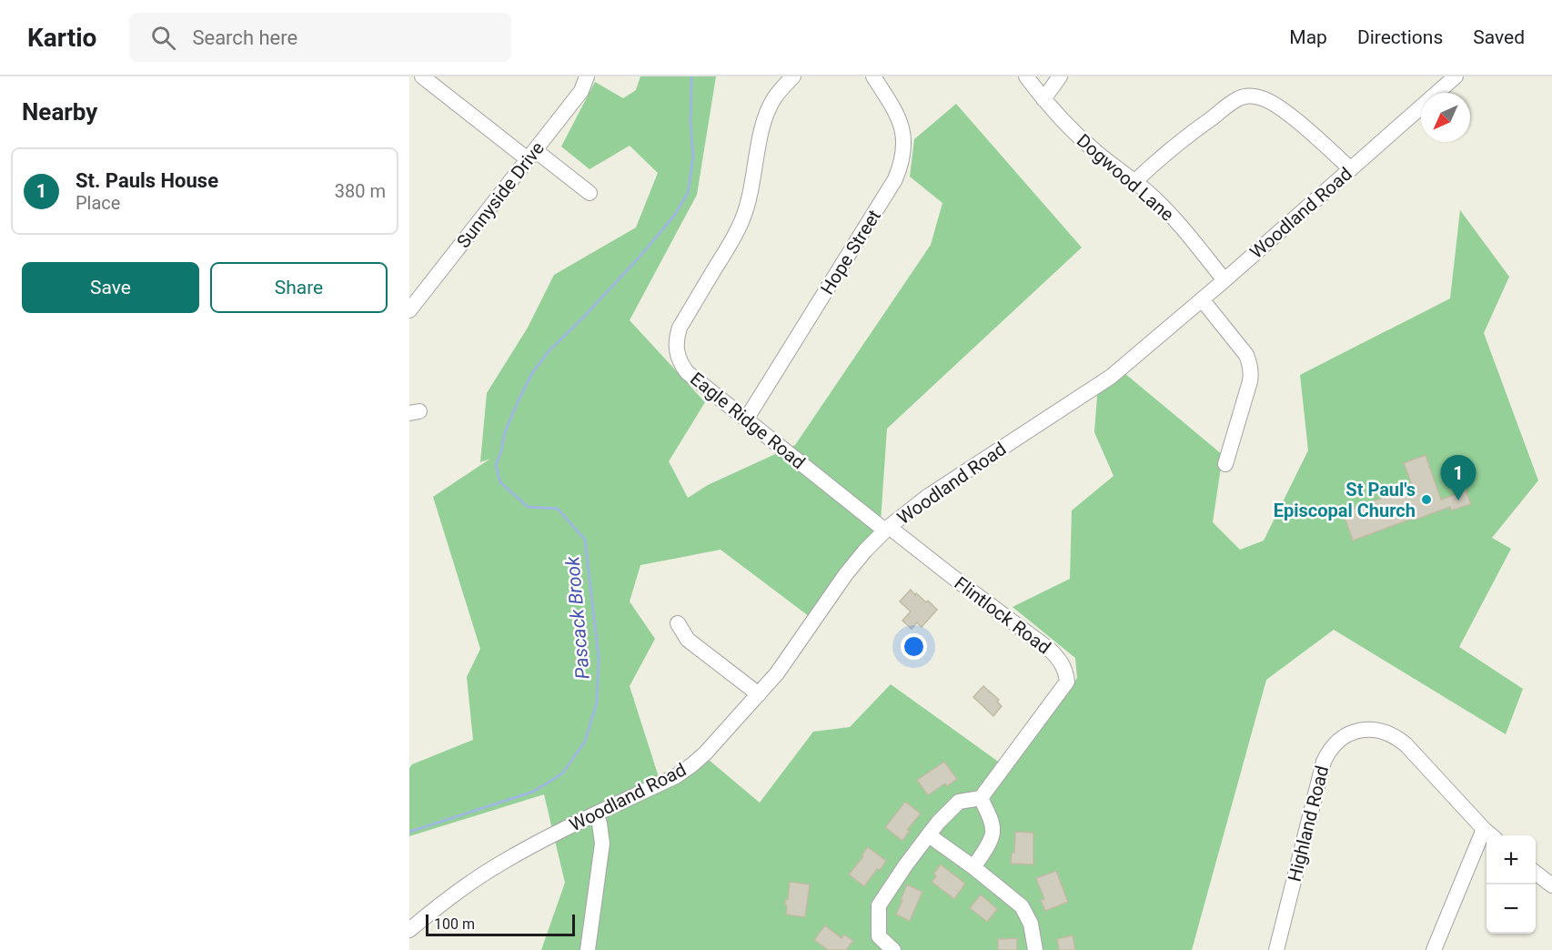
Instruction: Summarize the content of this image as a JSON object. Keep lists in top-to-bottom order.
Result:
{
  "streets": {
    "street": [
      "Dogwood Lane",
      "Sunnyside Drive",
      "Woodland Road",
      "Hope Street",
      "Eagle Ridge Road",
      "Flintlock Road",
      "Highland Road"
    ]
  },
  "crossings": [
    ["Dogwood Lane", "Woodland Road"],
    ["Woodland Road", "Eagle Ridge Road"],
    ["Woodland Road", "Flintlock Road"],
    ["Hope Street", "Eagle Ridge Road"],
    ["Eagle Ridge Road", "Flintlock Road"]
  ],
  "water": ["Pascack Brook"],
  "places": ["St Paul's Episcopal Church"],
  "scale_bar": "100 m",
  "north": "bottom left",
  "page": {
    "header": "Kartio",
    "search": "Search here",
    "nav": ["Map", "Directions", "Saved"],
    "heading": "Nearby",
    "list": [
      {
        "mark": "1",
        "name": "St. Pauls House",
        "note": "Place",
        "value": "380 m"
      }
    ],
    "buttons": ["Save", "Share"],
    "pins": "1",
    "map_buttons": ["+", "−"],
    "scale": "100 m"
  }
}
